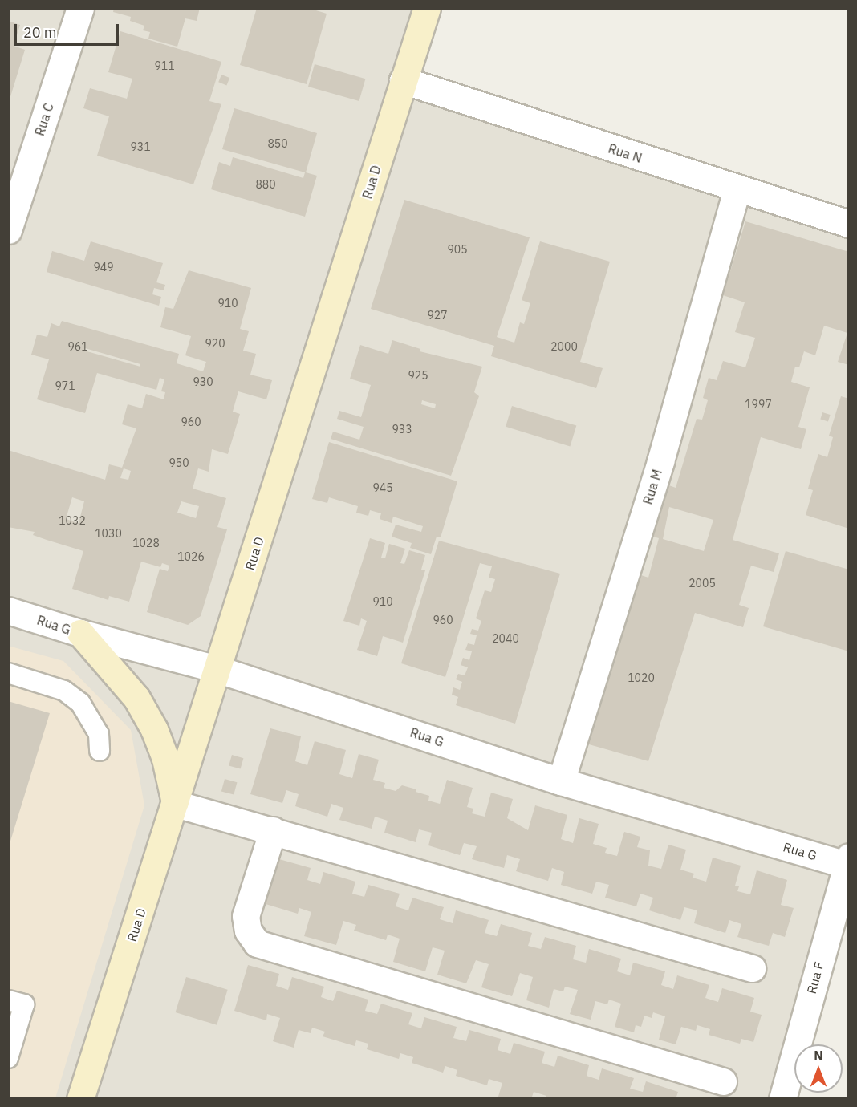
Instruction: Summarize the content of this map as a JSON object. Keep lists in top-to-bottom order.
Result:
{
  "streets": {
    "street": [
      "Rua C",
      "Rua N",
      "Rua D",
      "Rua M",
      "Rua G",
      "Rua F"
    ]
  },
  "crossings": [
    ["Rua N", "Rua D"],
    ["Rua N", "Rua M"],
    ["Rua D", "Rua G"],
    ["Rua M", "Rua G"],
    ["Rua G", "Rua F"]
  ],
  "house_numbers": [
    "911",
    "850",
    "931",
    "880",
    "905",
    "949",
    "910",
    "927",
    "920",
    "961",
    "2000",
    "925",
    "930",
    "971",
    "1997",
    "960",
    "933",
    "950",
    "945",
    "1032",
    "1030",
    "1028",
    "1026",
    "2005",
    "910",
    "960",
    "2040",
    "1020"
  ],
  "scale_bar": "20 m",
  "north": "top"
}
